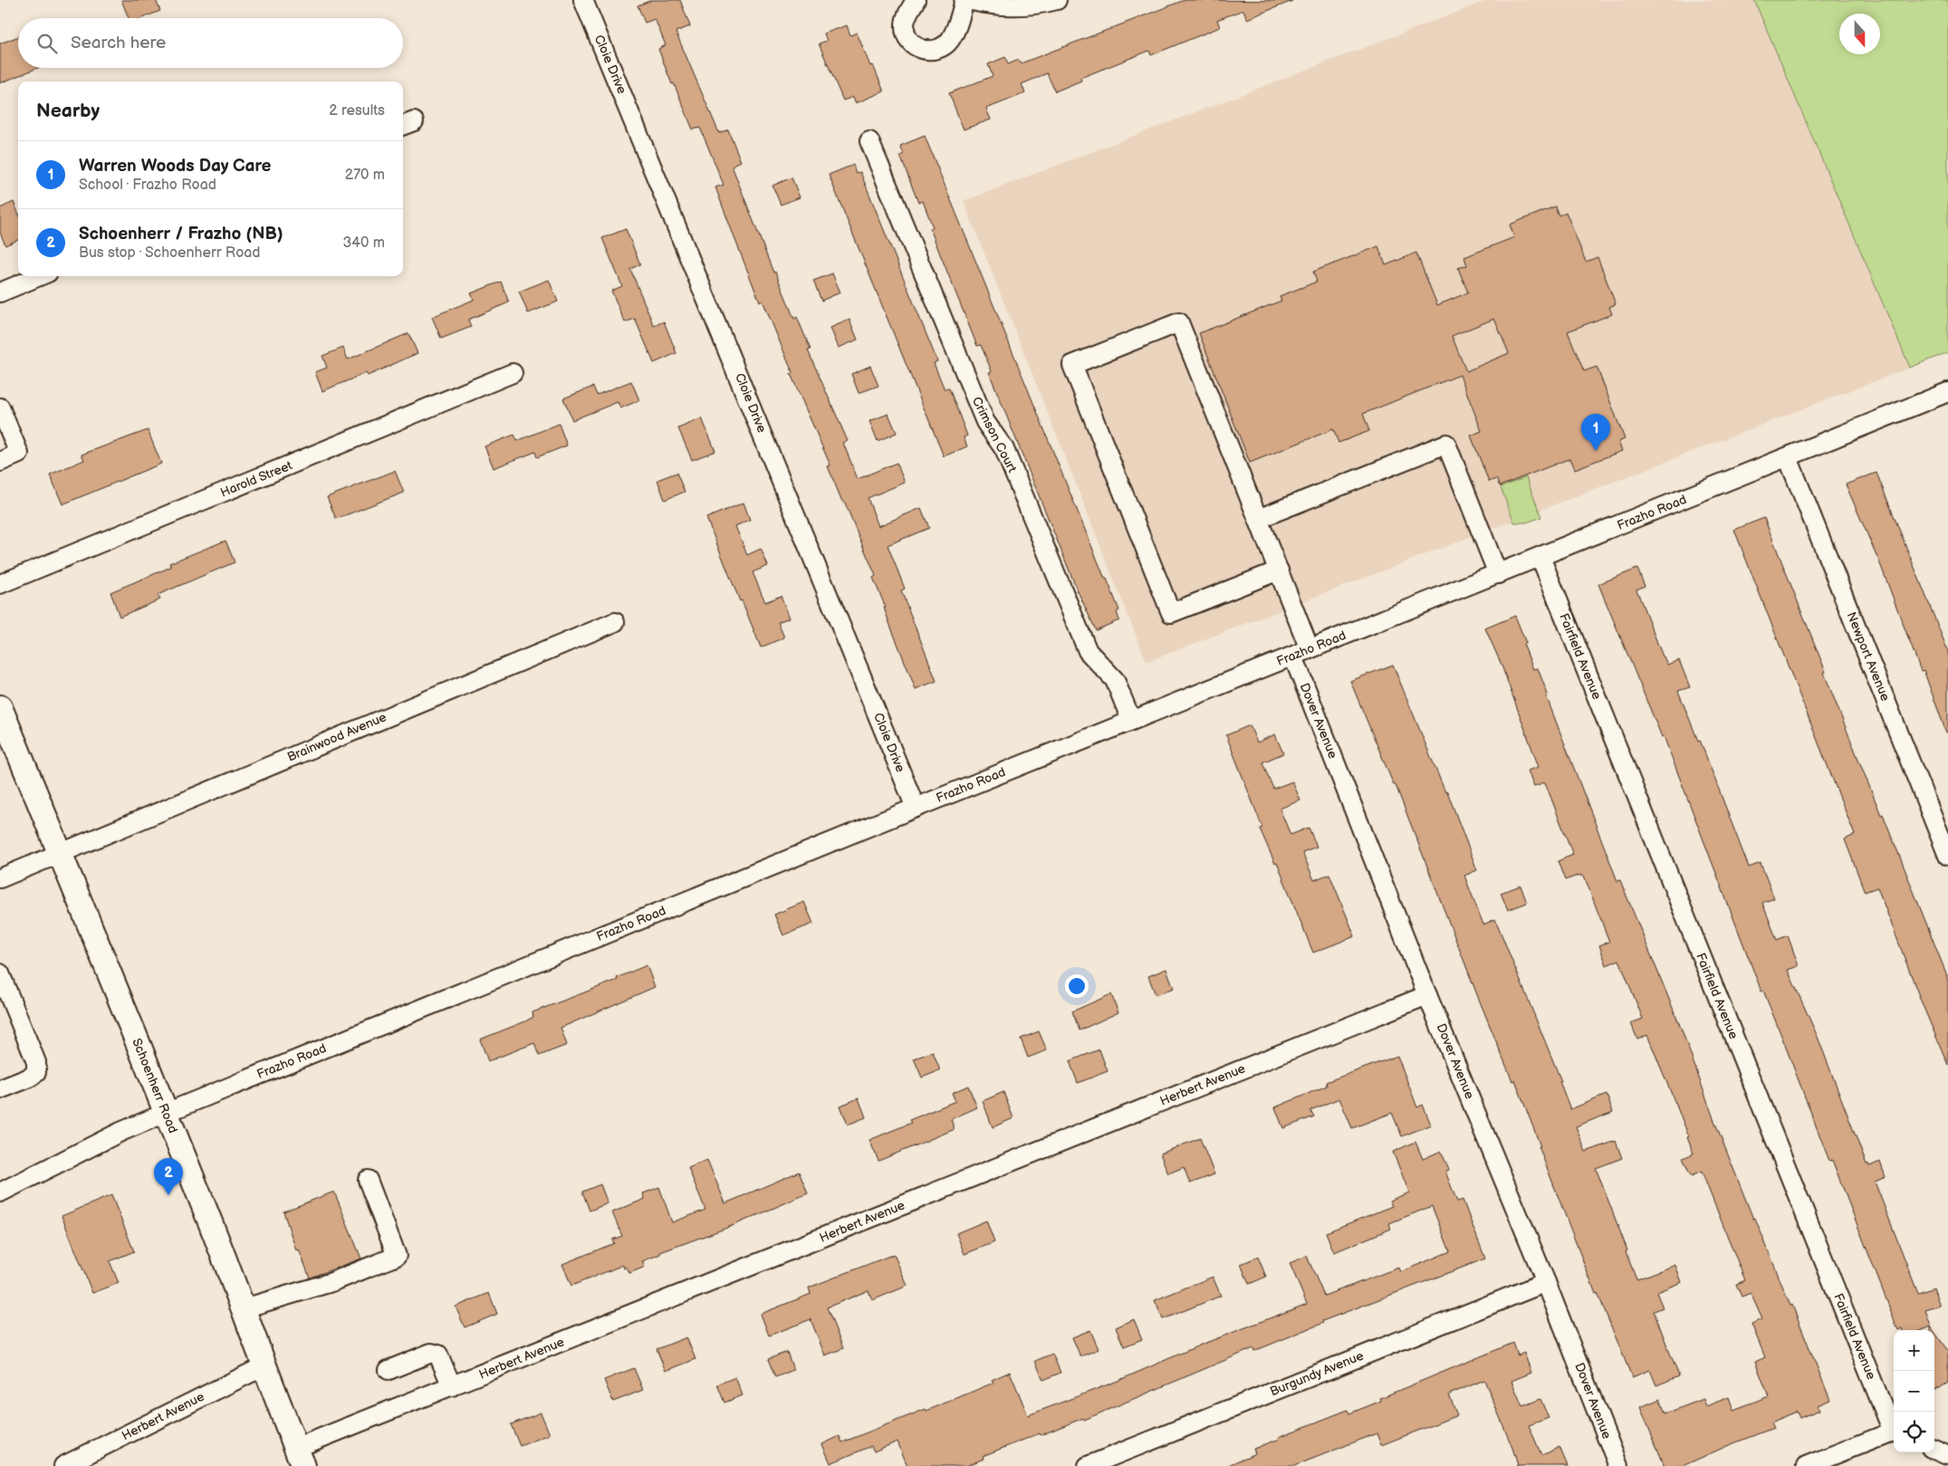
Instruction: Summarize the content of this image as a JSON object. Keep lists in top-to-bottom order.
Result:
{
  "streets": {
    "main road": ["Schoenherr Road"],
    "street": [
      "Cloie Drive",
      "Crimson Court",
      "Harold Street",
      "Frazho Road",
      "Fairfield Avenue",
      "Newport Avenue",
      "Dover Avenue",
      "Brainwood Avenue",
      "Herbert Avenue",
      "Burgundy Avenue"
    ]
  },
  "crossings": [
    ["Cloie Drive", "Frazho Road"],
    ["Crimson Court", "Frazho Road"],
    ["Frazho Road", "Fairfield Avenue"],
    ["Frazho Road", "Newport Avenue"],
    ["Frazho Road", "Dover Avenue"],
    ["Frazho Road", "Schoenherr Road"],
    ["Dover Avenue", "Herbert Avenue"],
    ["Dover Avenue", "Burgundy Avenue"],
    ["Brainwood Avenue", "Schoenherr Road"],
    ["Herbert Avenue", "Schoenherr Road"]
  ],
  "north": "bottom",
  "page": {
    "search": "Search here",
    "heading": ["Nearby", "2 results"],
    "list": [
      {
        "mark": "1",
        "name": "Warren Woods Day Care",
        "note": "School · Frazho Road",
        "value": "270 m"
      },
      {
        "mark": "2",
        "name": "Schoenherr / Frazho (NB)",
        "note": "Bus stop · Schoenherr Road",
        "value": "340 m"
      }
    ],
    "pins": ["1", "2"],
    "map_buttons": ["+", "−"]
  }
}
